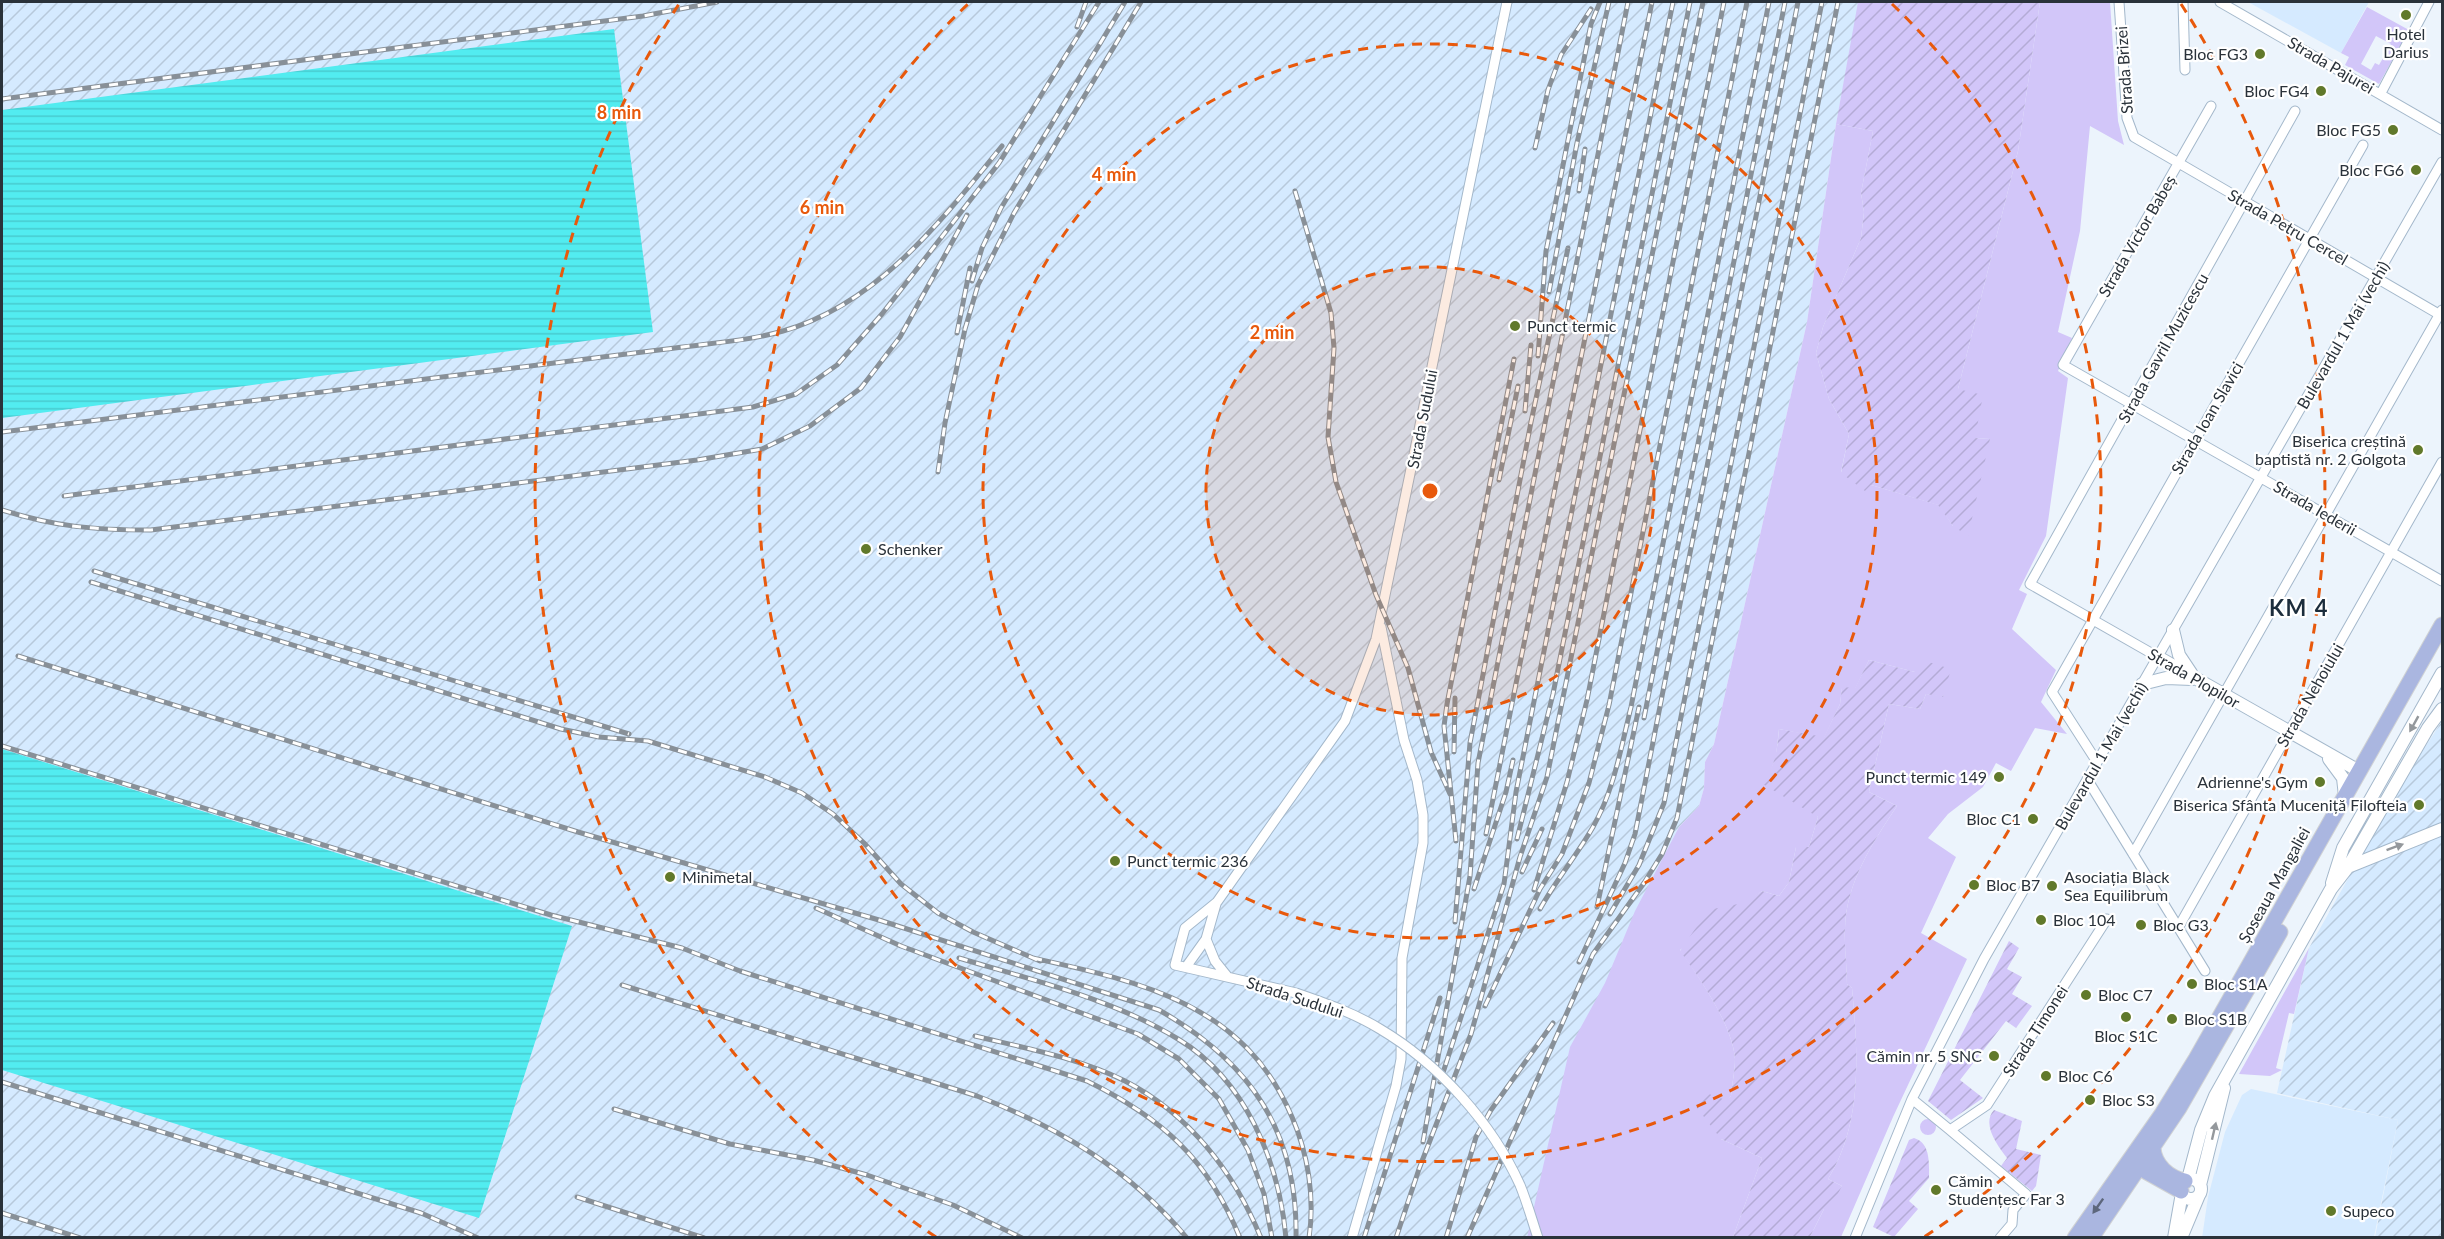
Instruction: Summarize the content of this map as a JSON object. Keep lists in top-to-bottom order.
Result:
{
  "streets": {
    "main road": ["Șoseaua Mangaliei"],
    "street": [
      "Strada Pajurei",
      "Strada Brizei",
      "Strada Petru Cercel",
      "Strada Victor Babeș",
      "Bulevardul 1 Mai (vechi)",
      "Strada Gavril Muzicescu",
      "Strada Ioan Slavici",
      "Strada Sudului",
      "Strada Iederii",
      "Strada Plopilor",
      "Strada Nehoiului",
      "Strada Timonei"
    ]
  },
  "crossings": [
    ["Strada Brizei", "Strada Petru Cercel"],
    ["Strada Petru Cercel", "Strada Victor Babeș"],
    ["Strada Petru Cercel", "Bulevardul 1 Mai (vechi)"],
    ["Strada Petru Cercel", "Strada Gavril Muzicescu"],
    ["Strada Petru Cercel", "Strada Ioan Slavici"],
    ["Strada Victor Babeș", "Strada Iederii"],
    ["Bulevardul 1 Mai (vechi)", "Strada Ioan Slavici"],
    ["Bulevardul 1 Mai (vechi)", "Strada Iederii"],
    ["Bulevardul 1 Mai (vechi)", "Strada Plopilor"],
    ["Strada Gavril Muzicescu", "Strada Iederii"],
    ["Strada Gavril Muzicescu", "Strada Plopilor"],
    ["Strada Ioan Slavici", "Strada Iederii"],
    ["Strada Ioan Slavici", "Strada Plopilor"],
    ["Strada Iederii", "Strada Nehoiului"],
    ["Strada Plopilor", "Strada Nehoiului"],
    ["Strada Plopilor", "Șoseaua Mangaliei"]
  ],
  "districts": ["KM 4"],
  "places": [
    "Hotel Darius",
    "Bloc FG3",
    "Bloc FG4",
    "Bloc FG5",
    "Bloc FG6",
    "Punct termic",
    "Biserica creștină baptistă nr. 2 Golgota",
    "Schenker",
    "Punct termic 149",
    "Adrienne's Gym",
    "Biserica Sfânta Muceniță Filofteia",
    "Bloc C1",
    "Punct termic 236",
    "Minimetal",
    "Bloc B7",
    "Asociația Black Sea Equilibrum",
    "Bloc 104",
    "Bloc G3",
    "Bloc S1A",
    "Bloc C7",
    "Bloc S1C",
    "Bloc S1B",
    "Cămin nr. 5 SNC",
    "Bloc C6",
    "Bloc S3",
    "Cămin Studențesc Far 3",
    "Supeco"
  ],
  "rings": [
    "8 min",
    "4 min",
    "6 min",
    "2 min"
  ]
}
